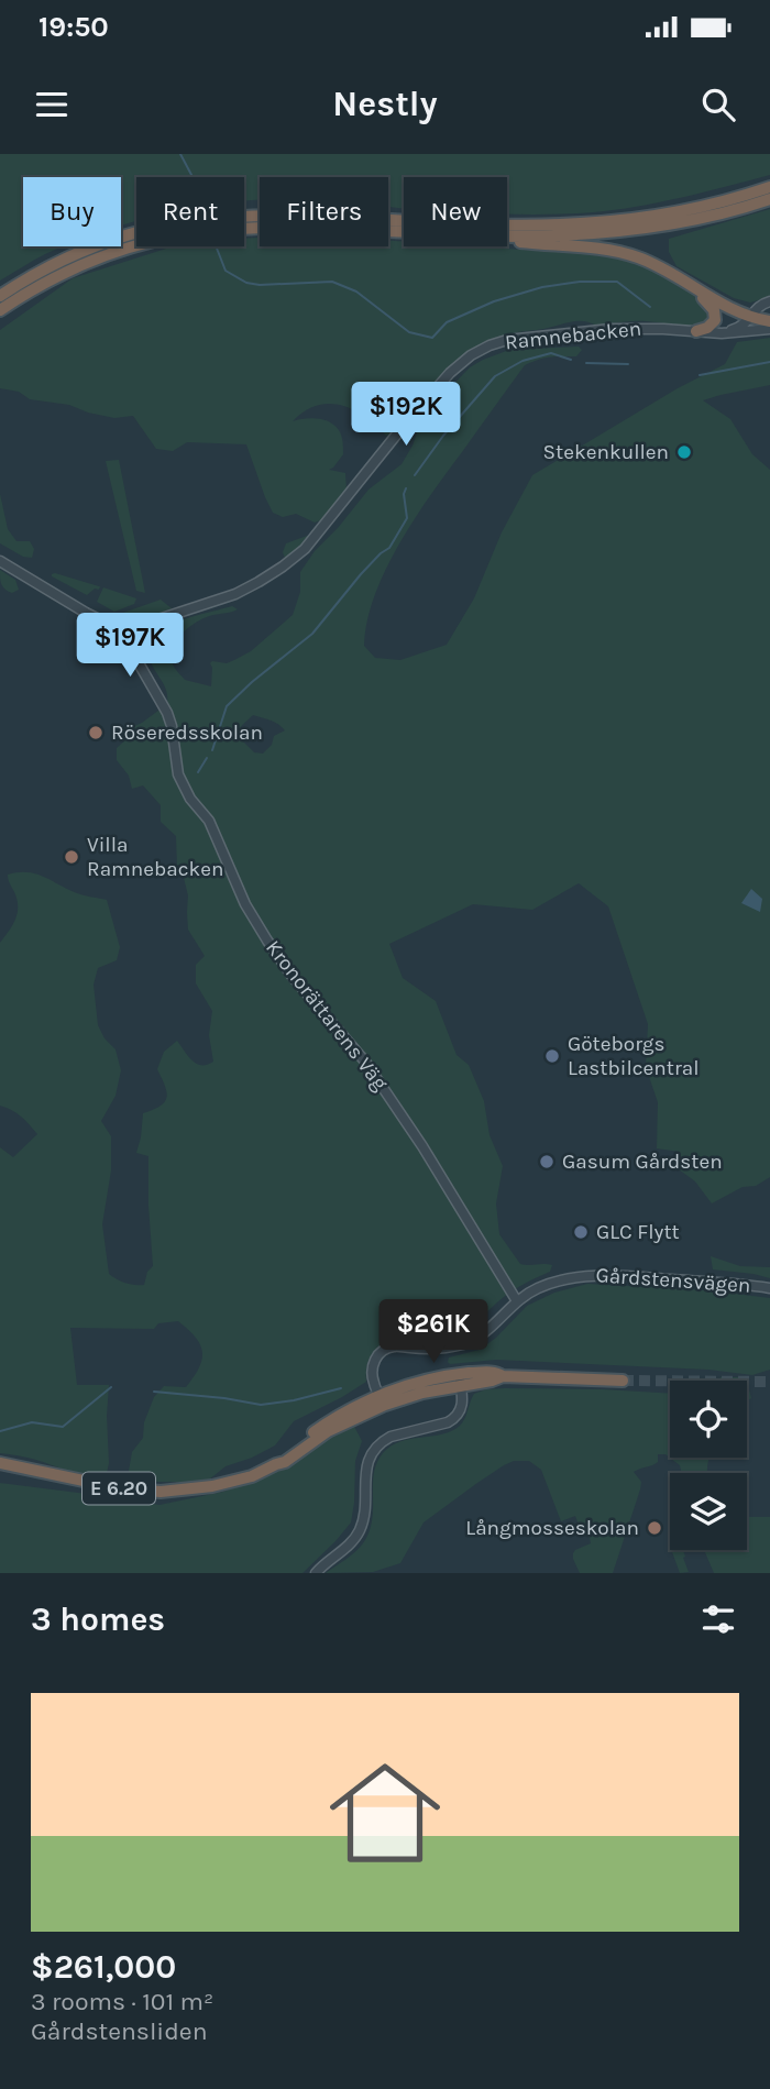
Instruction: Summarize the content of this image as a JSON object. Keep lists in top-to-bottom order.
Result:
{
  "streets": {
    "highway": ["E 6.20"],
    "street": ["Ramnebacken", "Kronorättarens Väg", "Gårdstensvägen"]
  },
  "crossings": [
    ["Ramnebacken", "Kronorättarens Väg"],
    ["Kronorättarens Väg", "Gårdstensvägen"],
    ["Gårdstensvägen", "E 6.20"]
  ],
  "places": [
    "Stekenkullen",
    "Röseredsskolan",
    "Villa Ramnebacken",
    "Göteborgs Lastbilcentral",
    "Gasum Gårdsten",
    "GLC Flytt",
    "Långmosseskolan"
  ],
  "page": {
    "status": "19:50",
    "header": "Nestly",
    "chip": [
      "Buy",
      "Rent",
      "Filters",
      "New"
    ],
    "price": ["$192K", "$197K", "$261K"],
    "heading": "3 homes",
    "list": [
      {
        "name": "$261,000",
        "note": "3 rooms · 101 m² · Gårdstensliden"
      }
    ]
  }
}
